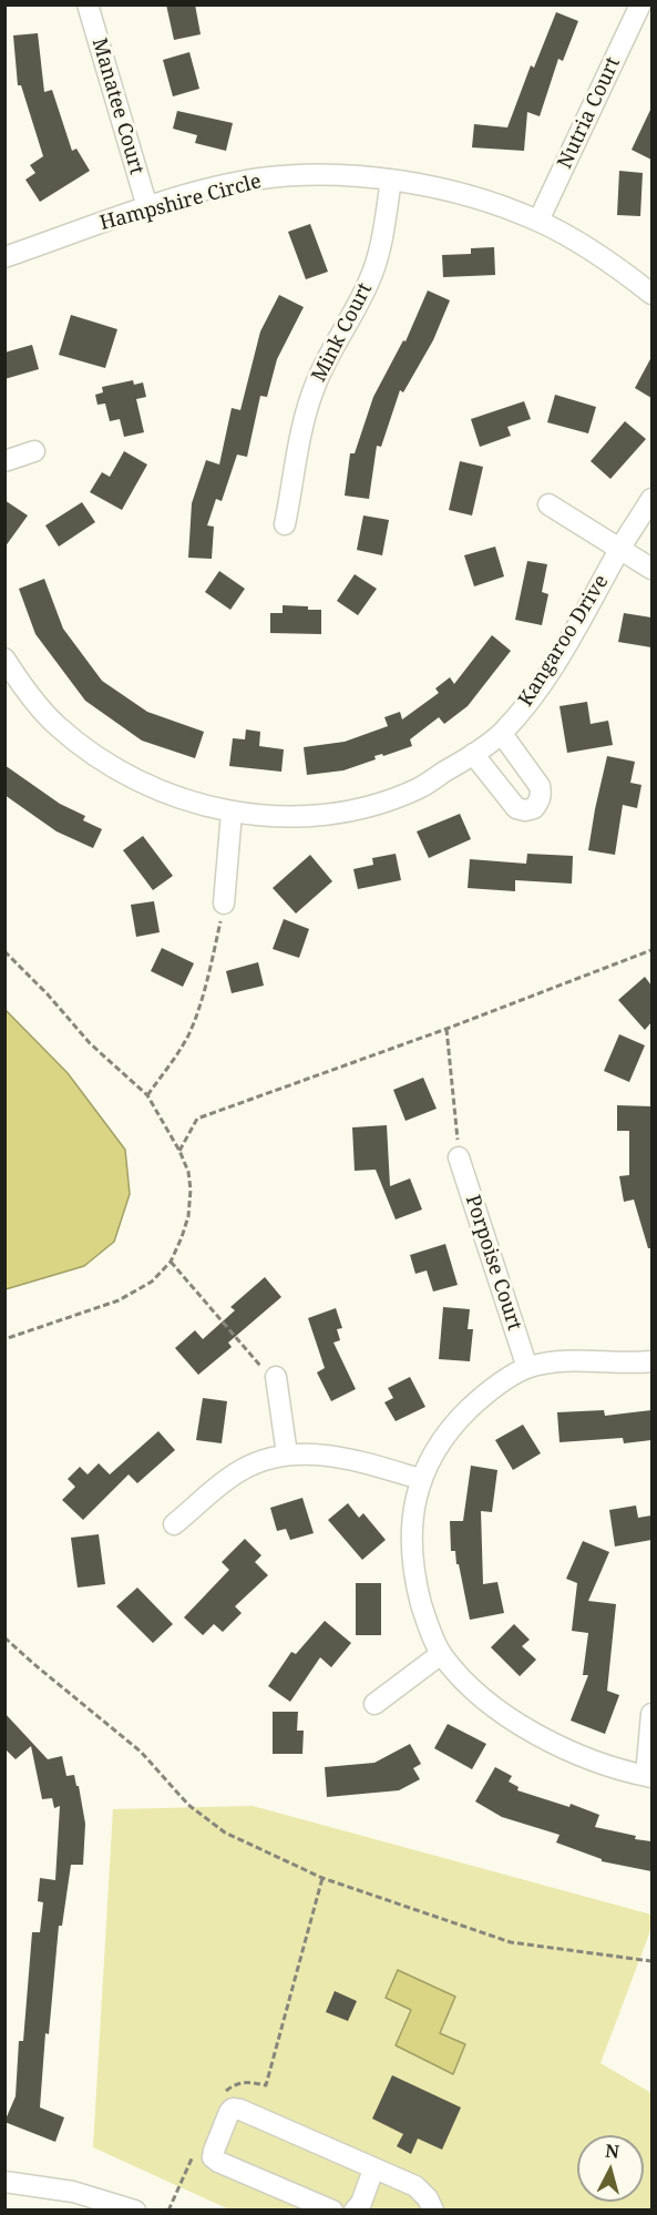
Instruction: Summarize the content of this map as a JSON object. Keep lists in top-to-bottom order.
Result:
{
  "streets": {
    "street": [
      "Manatee Court",
      "Nutria Court",
      "Hampshire Circle",
      "Mink Court",
      "Kangaroo Drive",
      "Porpoise Court"
    ]
  },
  "crossings": [
    ["Manatee Court", "Hampshire Circle"],
    ["Nutria Court", "Hampshire Circle"],
    ["Hampshire Circle", "Mink Court"]
  ],
  "north": "top"
}
